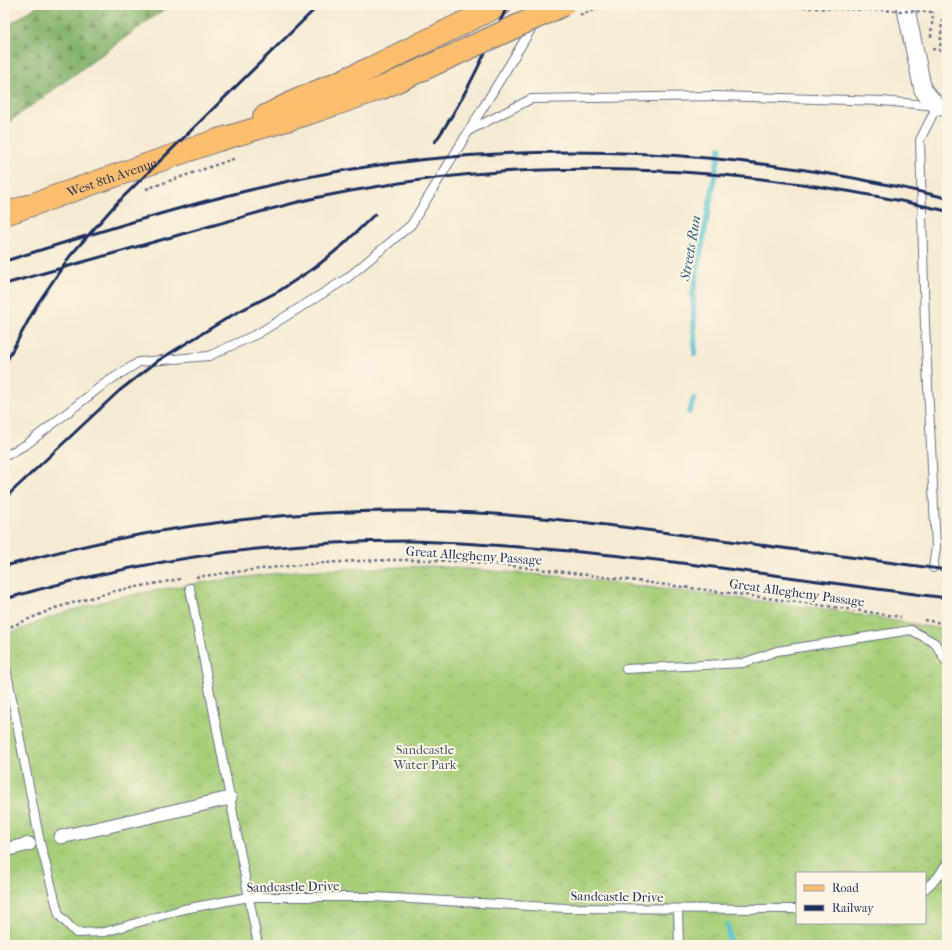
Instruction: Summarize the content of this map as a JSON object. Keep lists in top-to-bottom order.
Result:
{
  "streets": {
    "main road": ["West 8th Avenue"],
    "lane": ["Sandcastle Drive"],
    "path": ["Great Allegheny Passage"]
  },
  "water": ["Streets Run"],
  "parks": ["Sandcastle Water Park"],
  "legend": ["Road", "Railway"]
}
